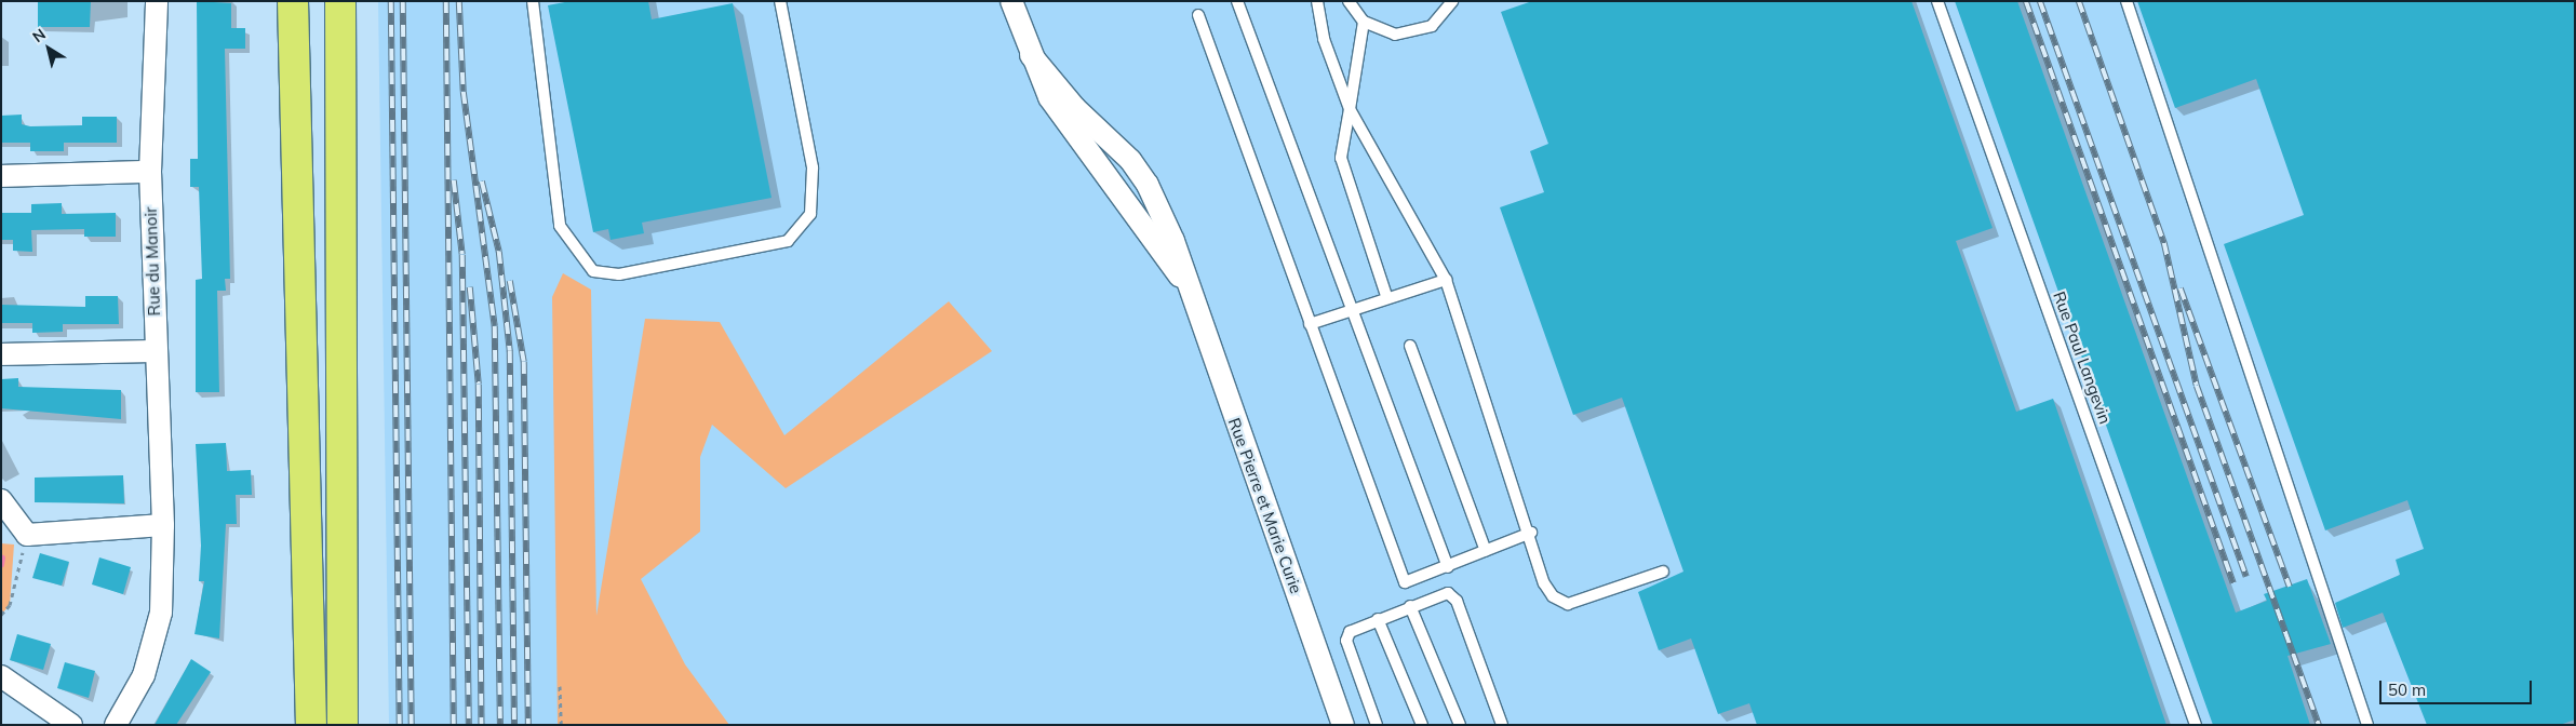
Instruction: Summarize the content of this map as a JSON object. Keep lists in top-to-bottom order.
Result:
{
  "streets": {
    "street": ["Rue du Manoir", "Rue Pierre et Marie Curie"],
    "lane": ["Rue Paul Langevin"]
  },
  "scale_bar": "50 m",
  "north": "top left"
}
